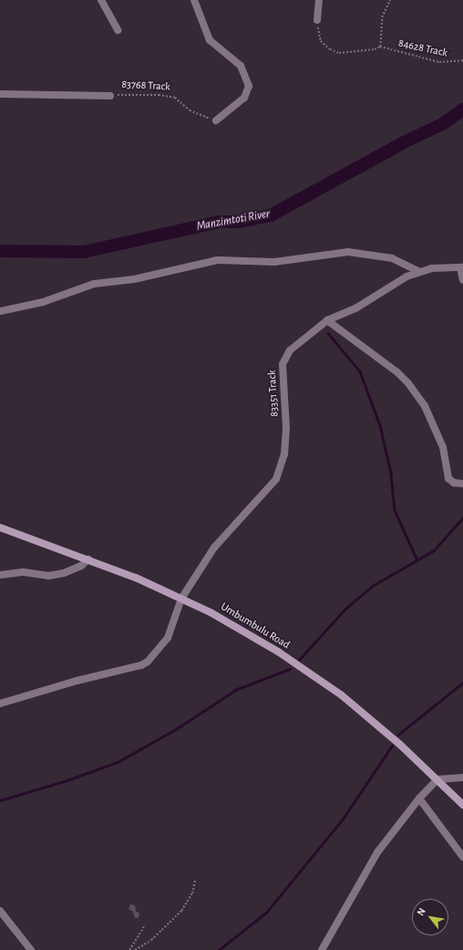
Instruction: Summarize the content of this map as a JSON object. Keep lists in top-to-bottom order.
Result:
{
  "streets": {
    "main road": ["Umbumbulu Road"],
    "street": ["83768 Track", "83351 Track"],
    "path": ["84628 Track"]
  },
  "crossings": [
    ["83351 Track", "Umbumbulu Road"]
  ],
  "water": ["Manzimtoti River"],
  "north": "top left"
}
